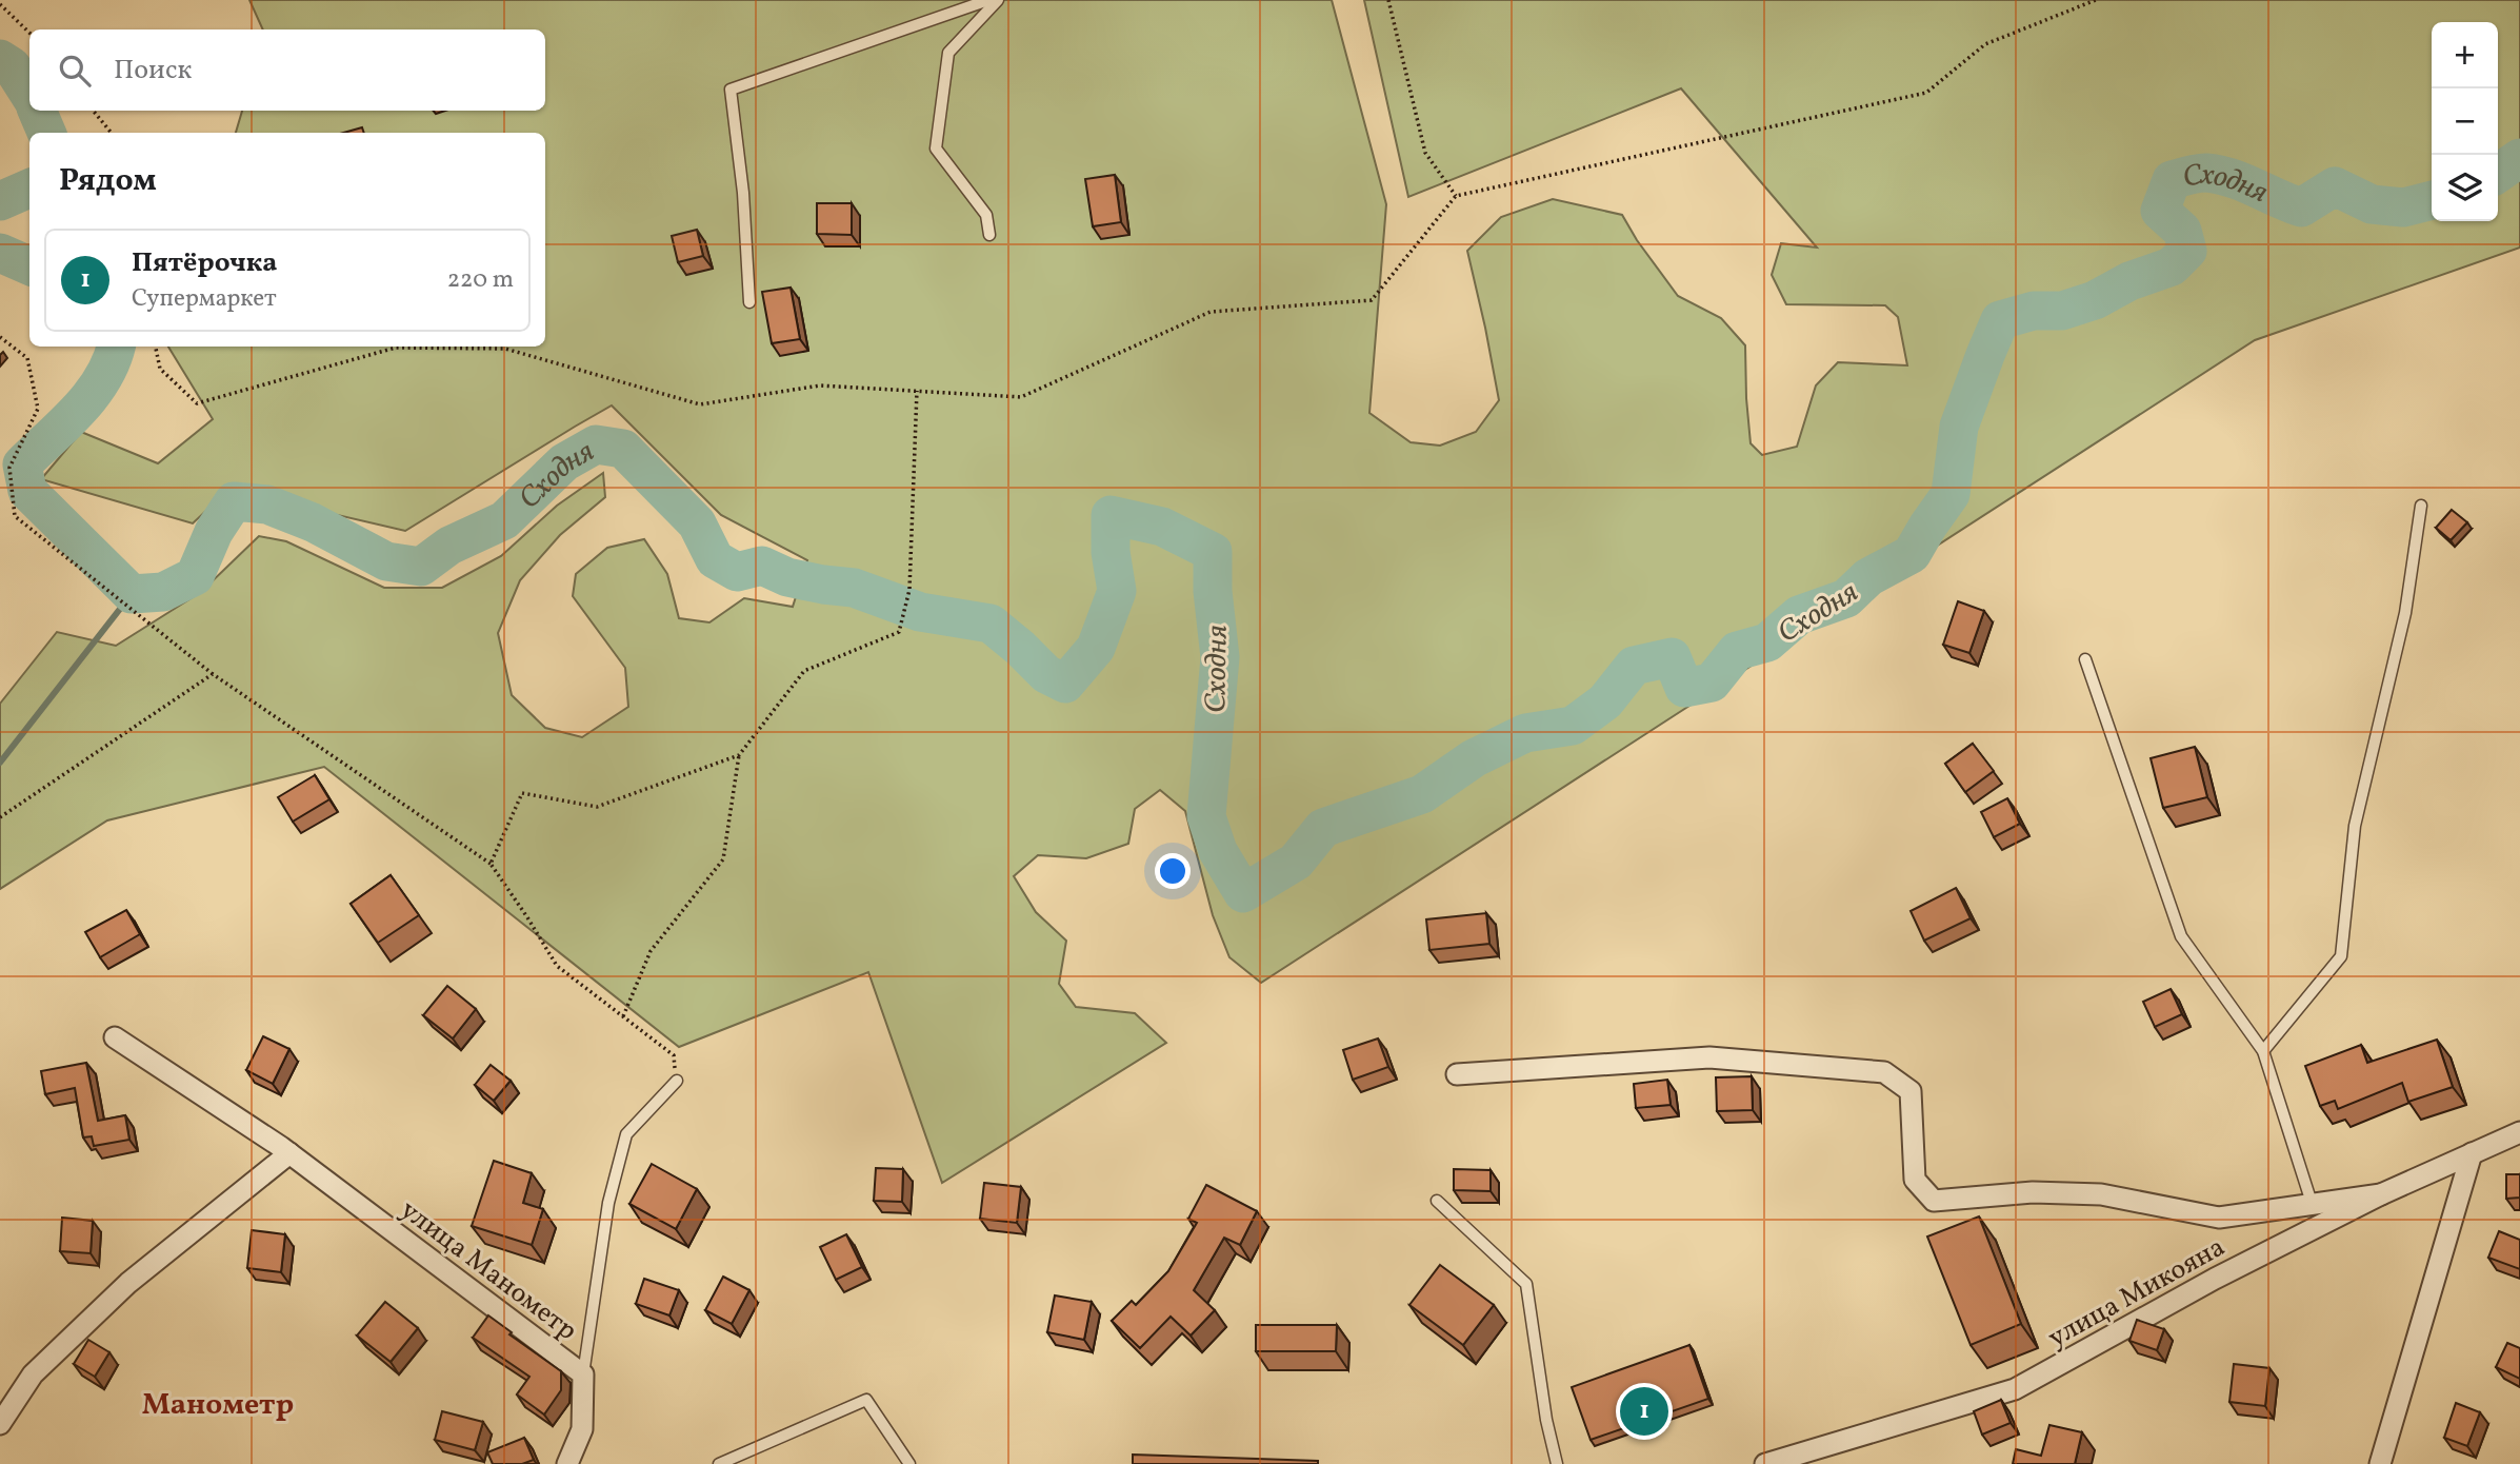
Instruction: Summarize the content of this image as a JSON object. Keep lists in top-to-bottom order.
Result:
{
  "streets": {
    "street": ["улица Манометр", "улица Микояна"]
  },
  "districts": ["Манометр"],
  "water": ["Сходня"],
  "page": {
    "map_buttons": ["+", "−"],
    "search": "Поиск",
    "heading": "Рядом",
    "list": [
      {
        "mark": "1",
        "name": "Пятёрочка",
        "note": "Супермаркет",
        "value": "220 m"
      }
    ],
    "pins": "1"
  }
}
